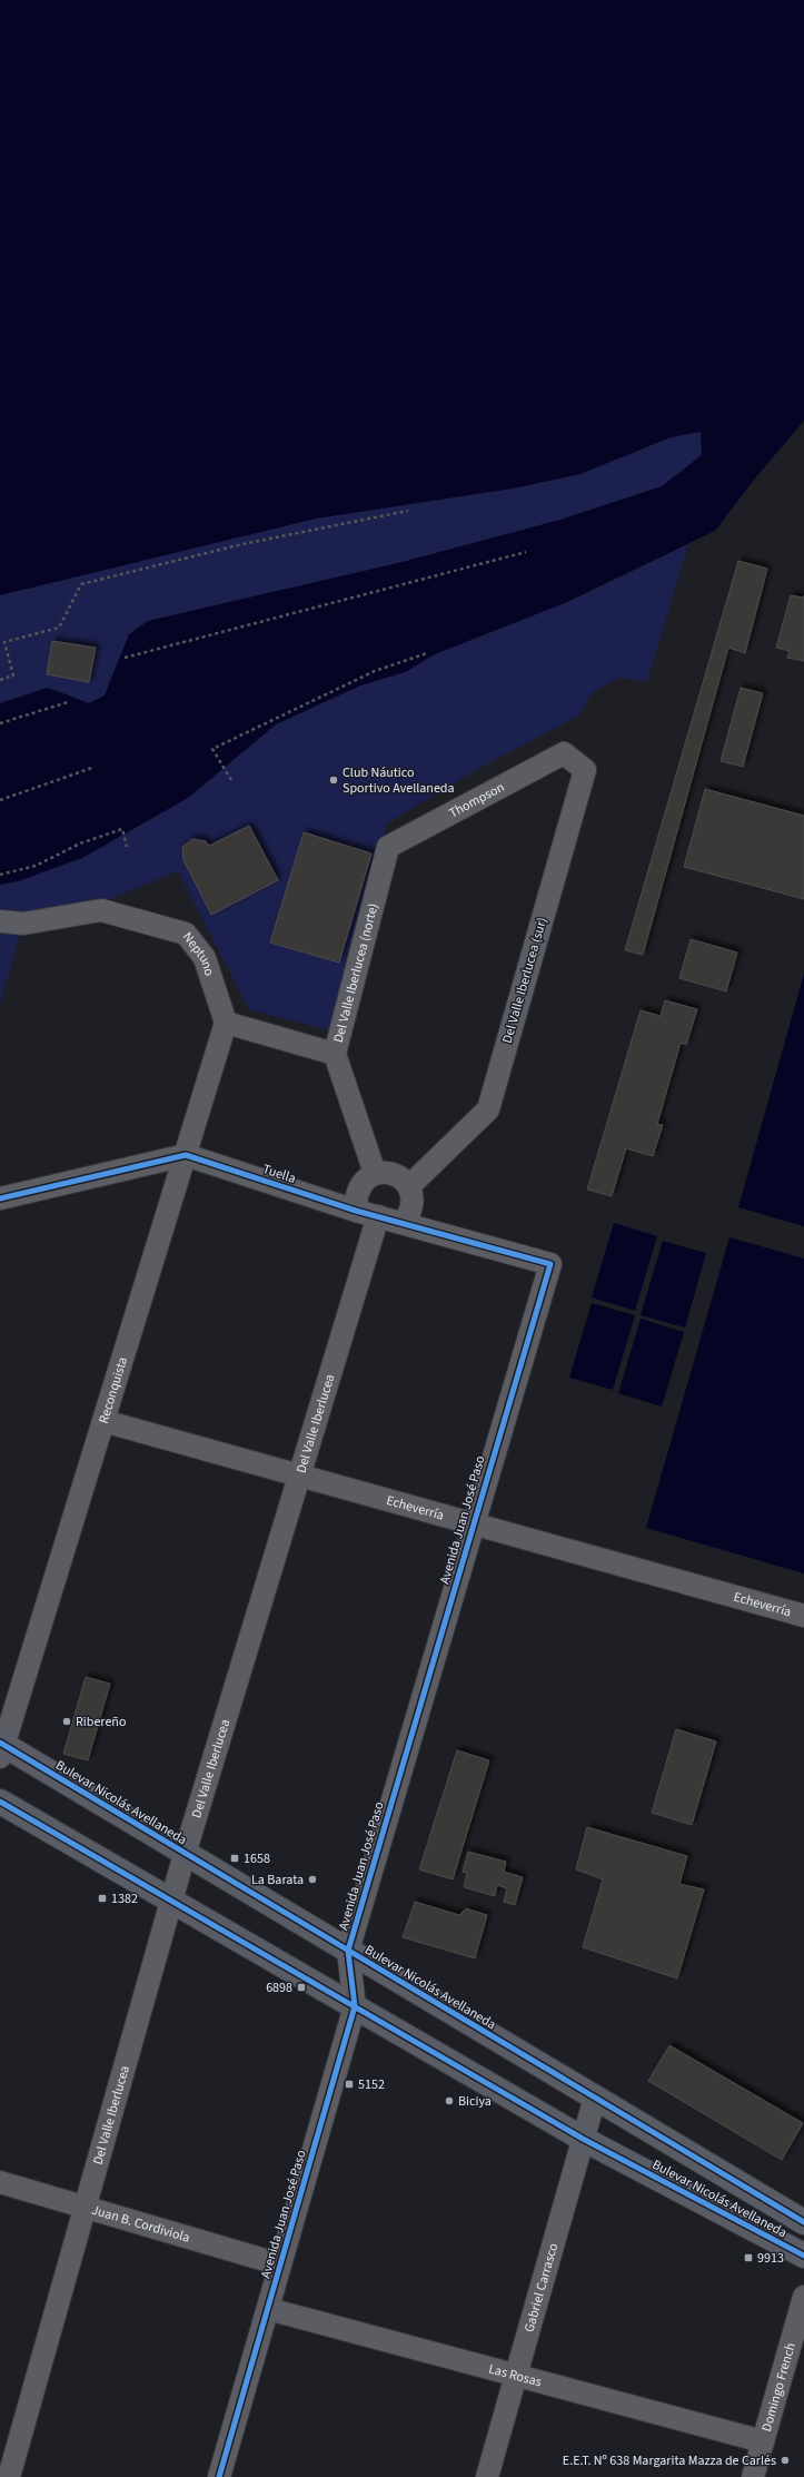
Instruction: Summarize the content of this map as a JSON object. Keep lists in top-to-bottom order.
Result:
{
  "streets": {
    "main road": ["Bulevar Nicolás Avellaneda"],
    "street": [
      "Thompson",
      "Neptuno",
      "Del Valle Iberlucea (norte)",
      "Del Valle Iberlucea (sur)",
      "Tuella",
      "Reconquista",
      "Del Valle Iberlucea",
      "Echeverría",
      "Avenida Juan José Paso",
      "Juan B. Cordiviola",
      "Gabriel Carrasco",
      "Las Rosas",
      "Domingo French"
    ]
  },
  "crossings": [
    ["Thompson", "Del Valle Iberlucea (norte)"],
    ["Thompson", "Del Valle Iberlucea (sur)"],
    ["Neptuno", "Reconquista"],
    ["Del Valle Iberlucea (norte)", "Del Valle Iberlucea (sur)"],
    ["Del Valle Iberlucea (norte)", "Tuella"],
    ["Del Valle Iberlucea (norte)", "Del Valle Iberlucea"],
    ["Del Valle Iberlucea (sur)", "Tuella"],
    ["Del Valle Iberlucea (sur)", "Del Valle Iberlucea"],
    ["Tuella", "Reconquista"],
    ["Tuella", "Del Valle Iberlucea"],
    ["Tuella", "Avenida Juan José Paso"],
    ["Reconquista", "Echeverría"],
    ["Reconquista", "Bulevar Nicolás Avellaneda"],
    ["Del Valle Iberlucea", "Echeverría"],
    ["Del Valle Iberlucea", "Bulevar Nicolás Avellaneda"],
    ["Del Valle Iberlucea", "Juan B. Cordiviola"],
    ["Echeverría", "Avenida Juan José Paso"],
    ["Avenida Juan José Paso", "Bulevar Nicolás Avellaneda"],
    ["Avenida Juan José Paso", "Juan B. Cordiviola"],
    ["Avenida Juan José Paso", "Las Rosas"],
    ["Bulevar Nicolás Avellaneda", "Gabriel Carrasco"],
    ["Gabriel Carrasco", "Las Rosas"],
    ["Las Rosas", "Domingo French"]
  ],
  "places": {
    "other": [
      "Club Náutico Sportivo Avellaneda",
      "Ribereño",
      "La Barata",
      "Biciya",
      "E.E.T. Nº 638 Margarita Mazza de Carlés"
    ],
    "transit": [
      "1658",
      "1382",
      "6898",
      "5152",
      "9913"
    ]
  }
}
